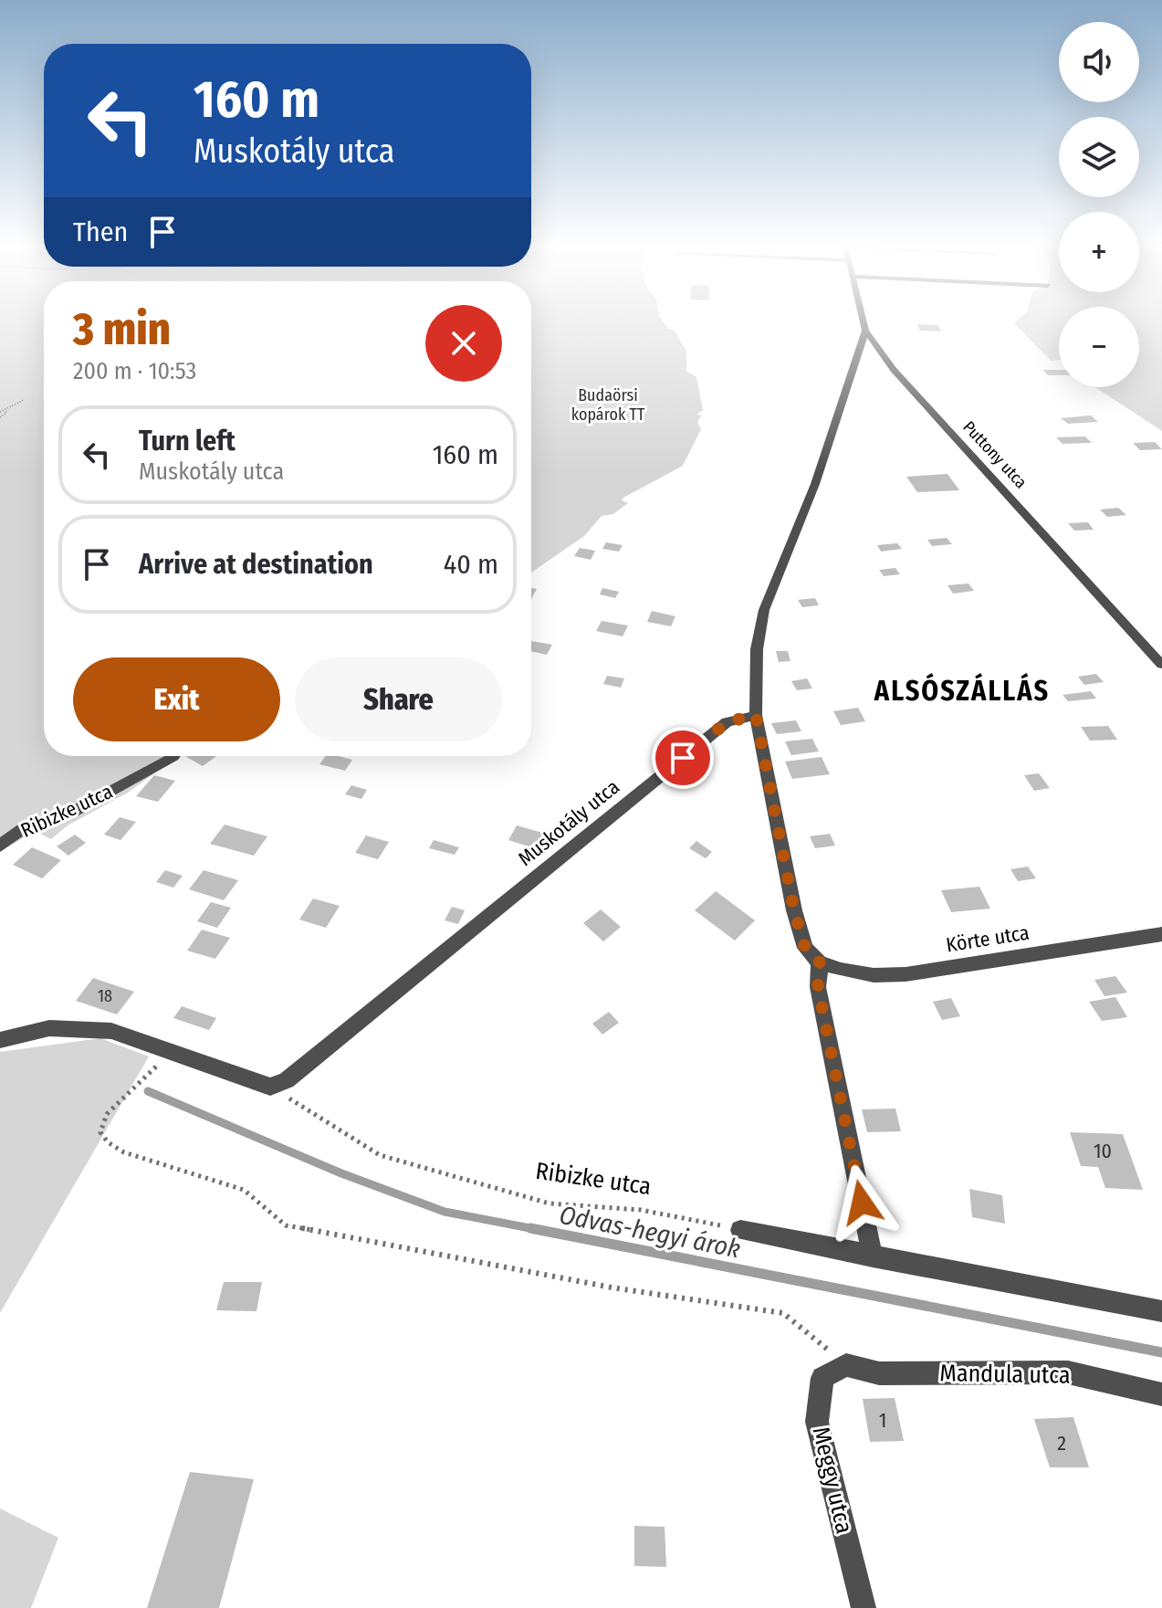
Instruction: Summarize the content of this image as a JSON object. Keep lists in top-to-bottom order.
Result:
{
  "streets": {
    "street": [
      "Puttony utca",
      "Ribizke utca",
      "Muskotály utca",
      "Körte utca",
      "Mandula utca",
      "Meggy utca"
    ]
  },
  "crossings": [
    ["Ribizke utca", "Muskotály utca"],
    ["Mandula utca", "Meggy utca"]
  ],
  "districts": ["ALSÓSZÁLLÁS"],
  "water": ["Odvas-hegyi árok"],
  "parks": ["Budaörsi kopárok TT"],
  "house_numbers": [
    "18",
    "10",
    "1",
    "2"
  ],
  "page": {
    "map_buttons": ["+", "−"],
    "turn": ["160 m", "Muskotály utca"],
    "then": "Then",
    "heading": ["3 min", "200 m · 10:53"],
    "list": [
      {
        "name": "Turn left",
        "note": "Muskotály utca",
        "value": "160 m"
      },
      {
        "name": "Arrive at destination",
        "value": "40 m"
      }
    ],
    "buttons": ["Exit", "Share"]
  }
}
